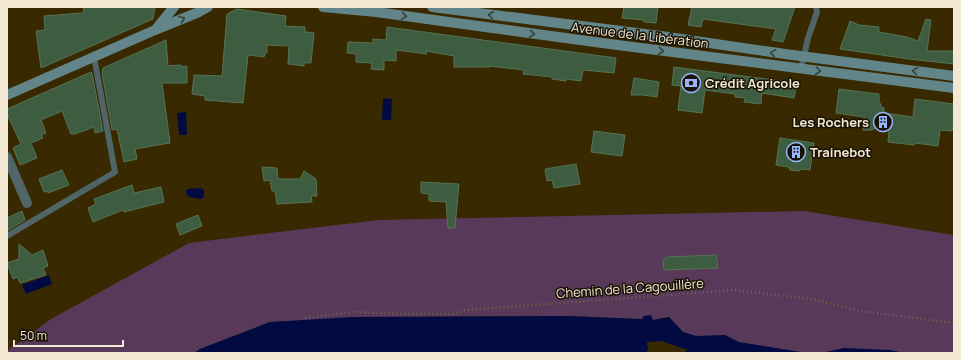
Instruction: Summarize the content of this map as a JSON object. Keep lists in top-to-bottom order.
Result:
{
  "streets": {
    "main road": ["Avenue de la Libération"],
    "path": ["Chemin de la Cagouillère"]
  },
  "places": {
    "bank": ["Crédit Agricole"],
    "building": ["Les Rochers", "Trainebot"]
  },
  "scale_bar": "50 m"
}
